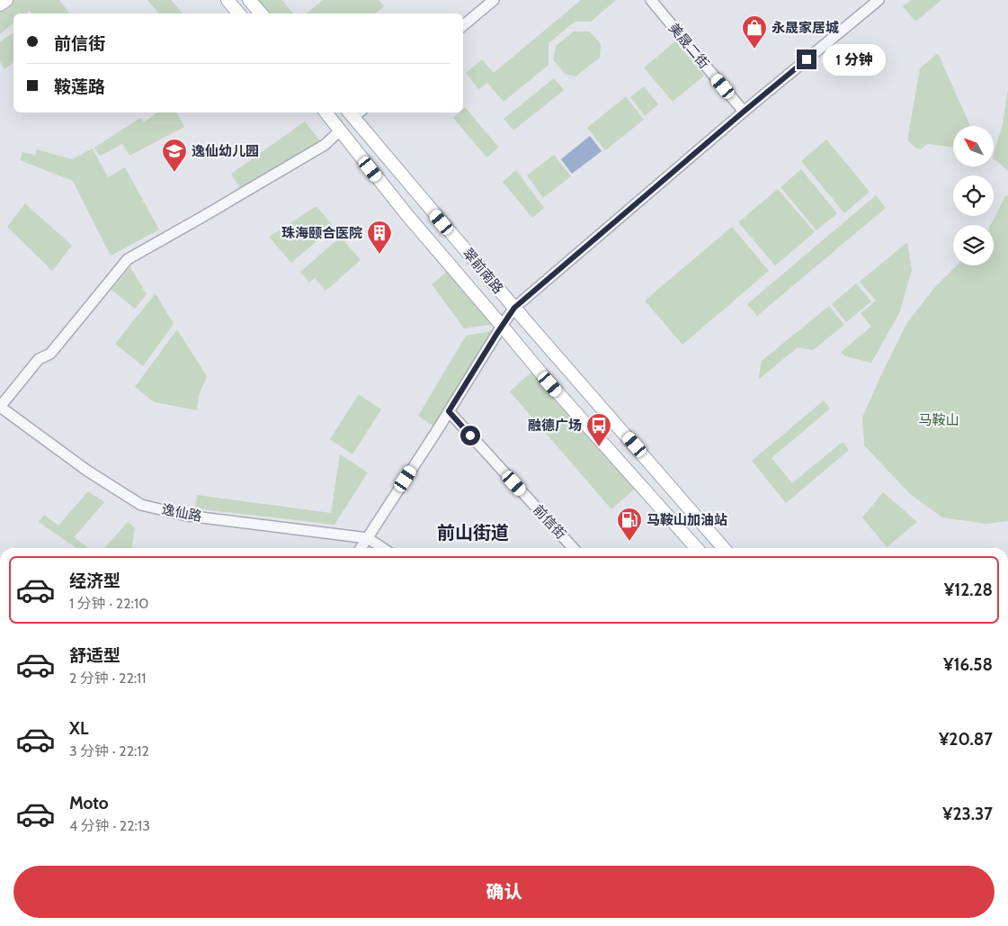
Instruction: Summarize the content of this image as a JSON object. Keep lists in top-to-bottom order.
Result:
{
  "streets": {
    "main road": ["翠前南路"],
    "street": ["美晟二街", "逸仙路", "前信街"]
  },
  "districts": ["前山街道"],
  "parks": ["马鞍山"],
  "places": {
    "shop": ["永晟家居城"],
    "school or university": ["逸仙幼儿园"],
    "building": ["珠海颐合医院"],
    "bus stop": ["融德广场"],
    "fuel station": ["马鞍山加油站"]
  },
  "north": "top left",
  "page": {
    "banner": ["前信街", "鞍莲路"],
    "bubble": "1 分钟",
    "list": [
      {
        "name": "经济型",
        "note": "1 分钟 · 22:10",
        "value": "¥12.28"
      },
      {
        "name": "舒适型",
        "note": "2 分钟 · 22:11",
        "value": "¥16.58"
      },
      {
        "name": "XL",
        "note": "3 分钟 · 22:12",
        "value": "¥20.87"
      },
      {
        "name": "Moto",
        "note": "4 分钟 · 22:13",
        "value": "¥23.37"
      }
    ],
    "buttons": "确认"
  }
}
